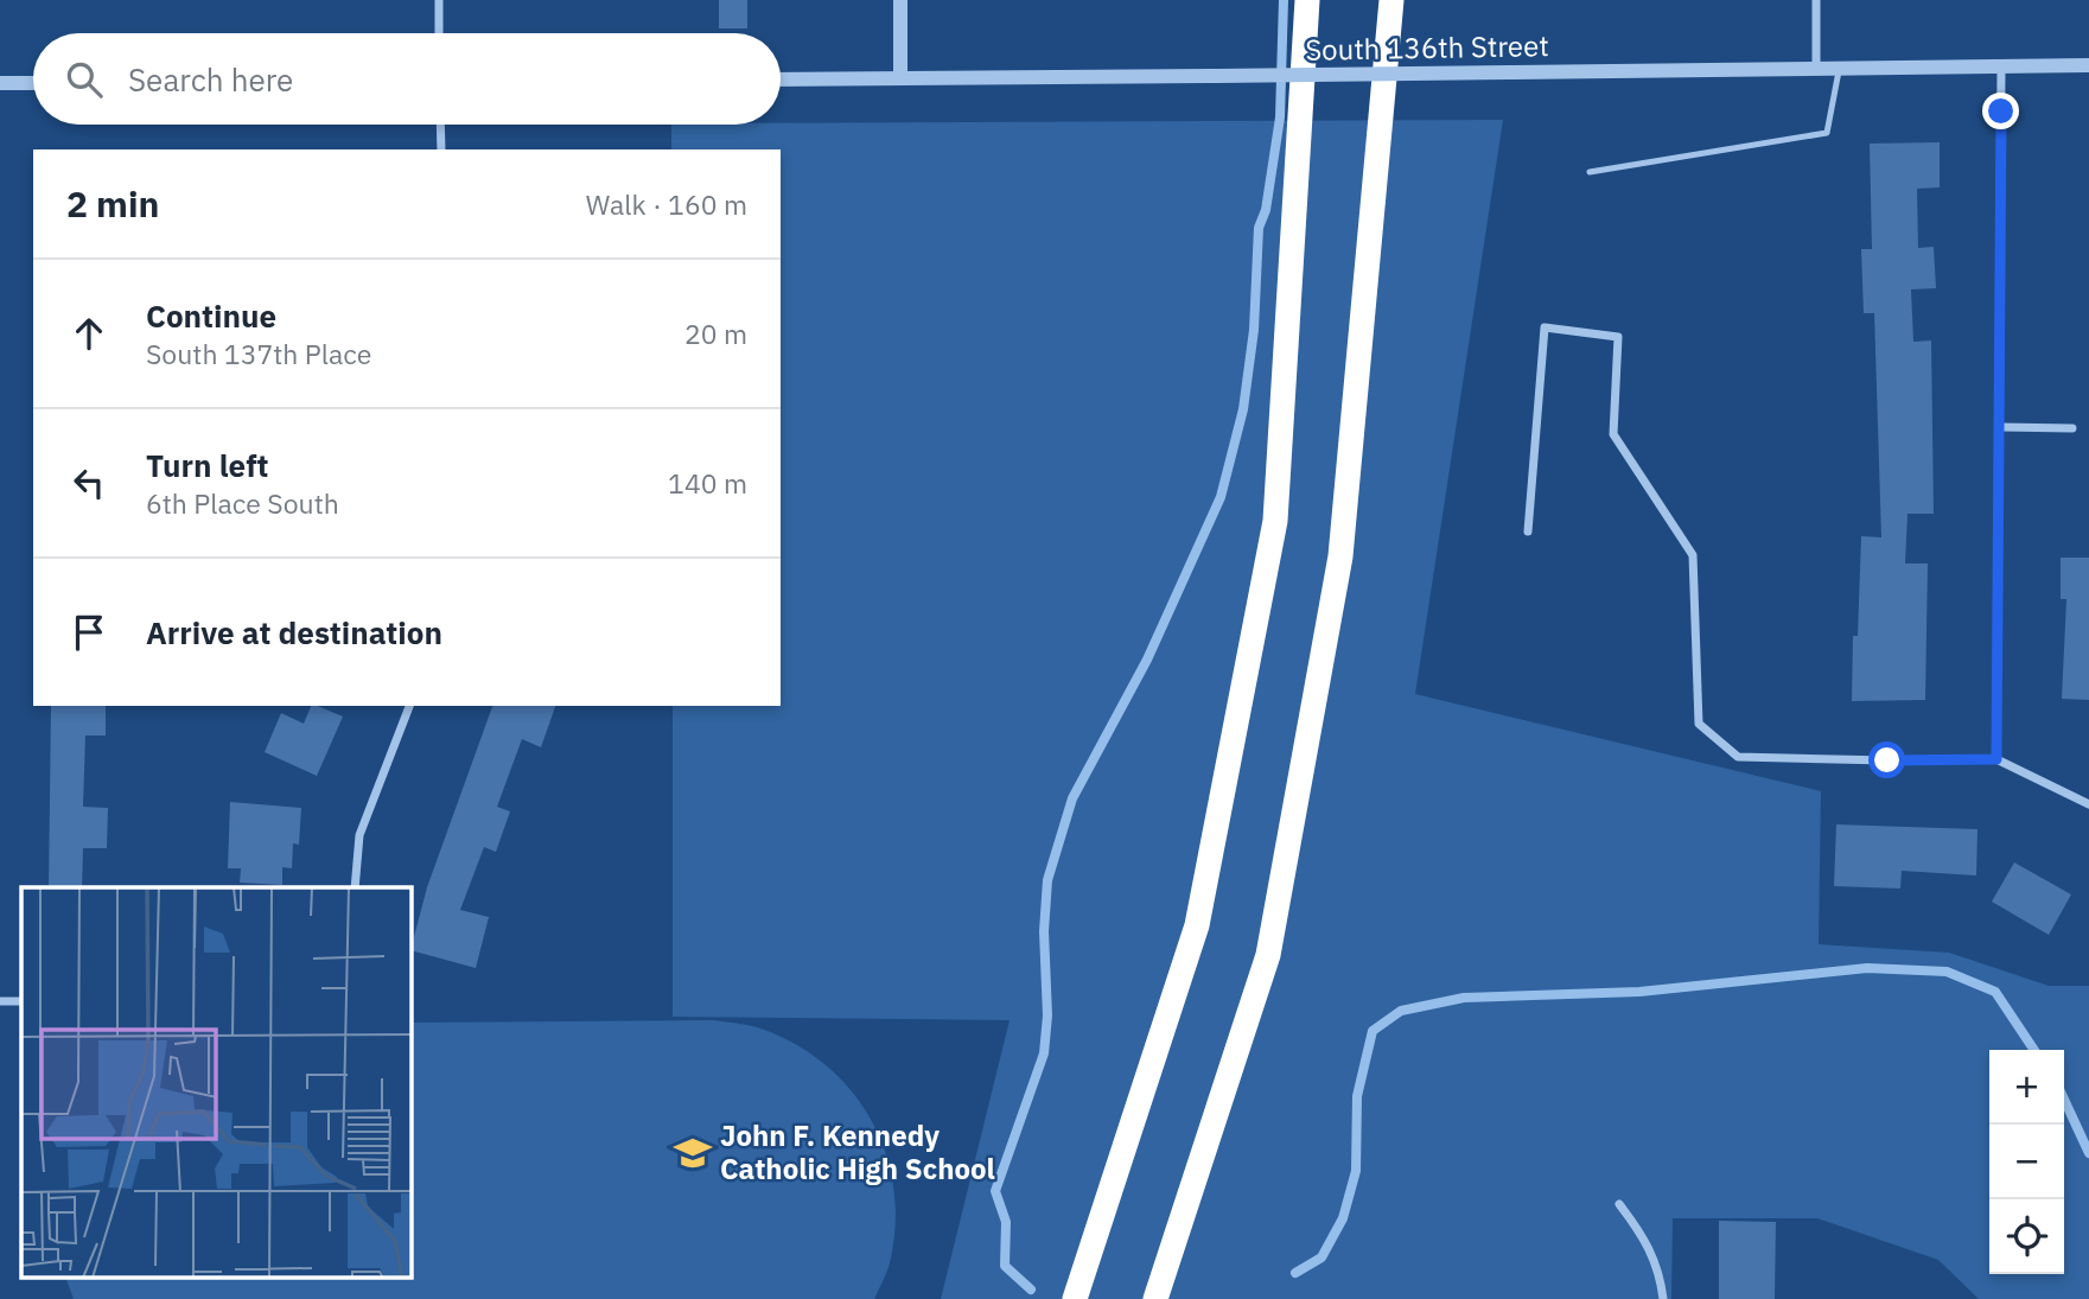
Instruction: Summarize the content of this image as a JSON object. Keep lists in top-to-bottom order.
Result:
{
  "streets": {
    "street": ["South 136th Street"]
  },
  "places": {
    "school or university": ["John F. Kennedy Catholic High School"]
  },
  "page": {
    "search": "Search here",
    "heading": ["2 min", "Walk · 160 m"],
    "list": [
      ["Continue", "South 137th Place", "20 m"],
      ["Turn left", "6th Place South", "140 m"],
      "Arrive at destination"
    ],
    "map_buttons": ["+", "−"]
  }
}
